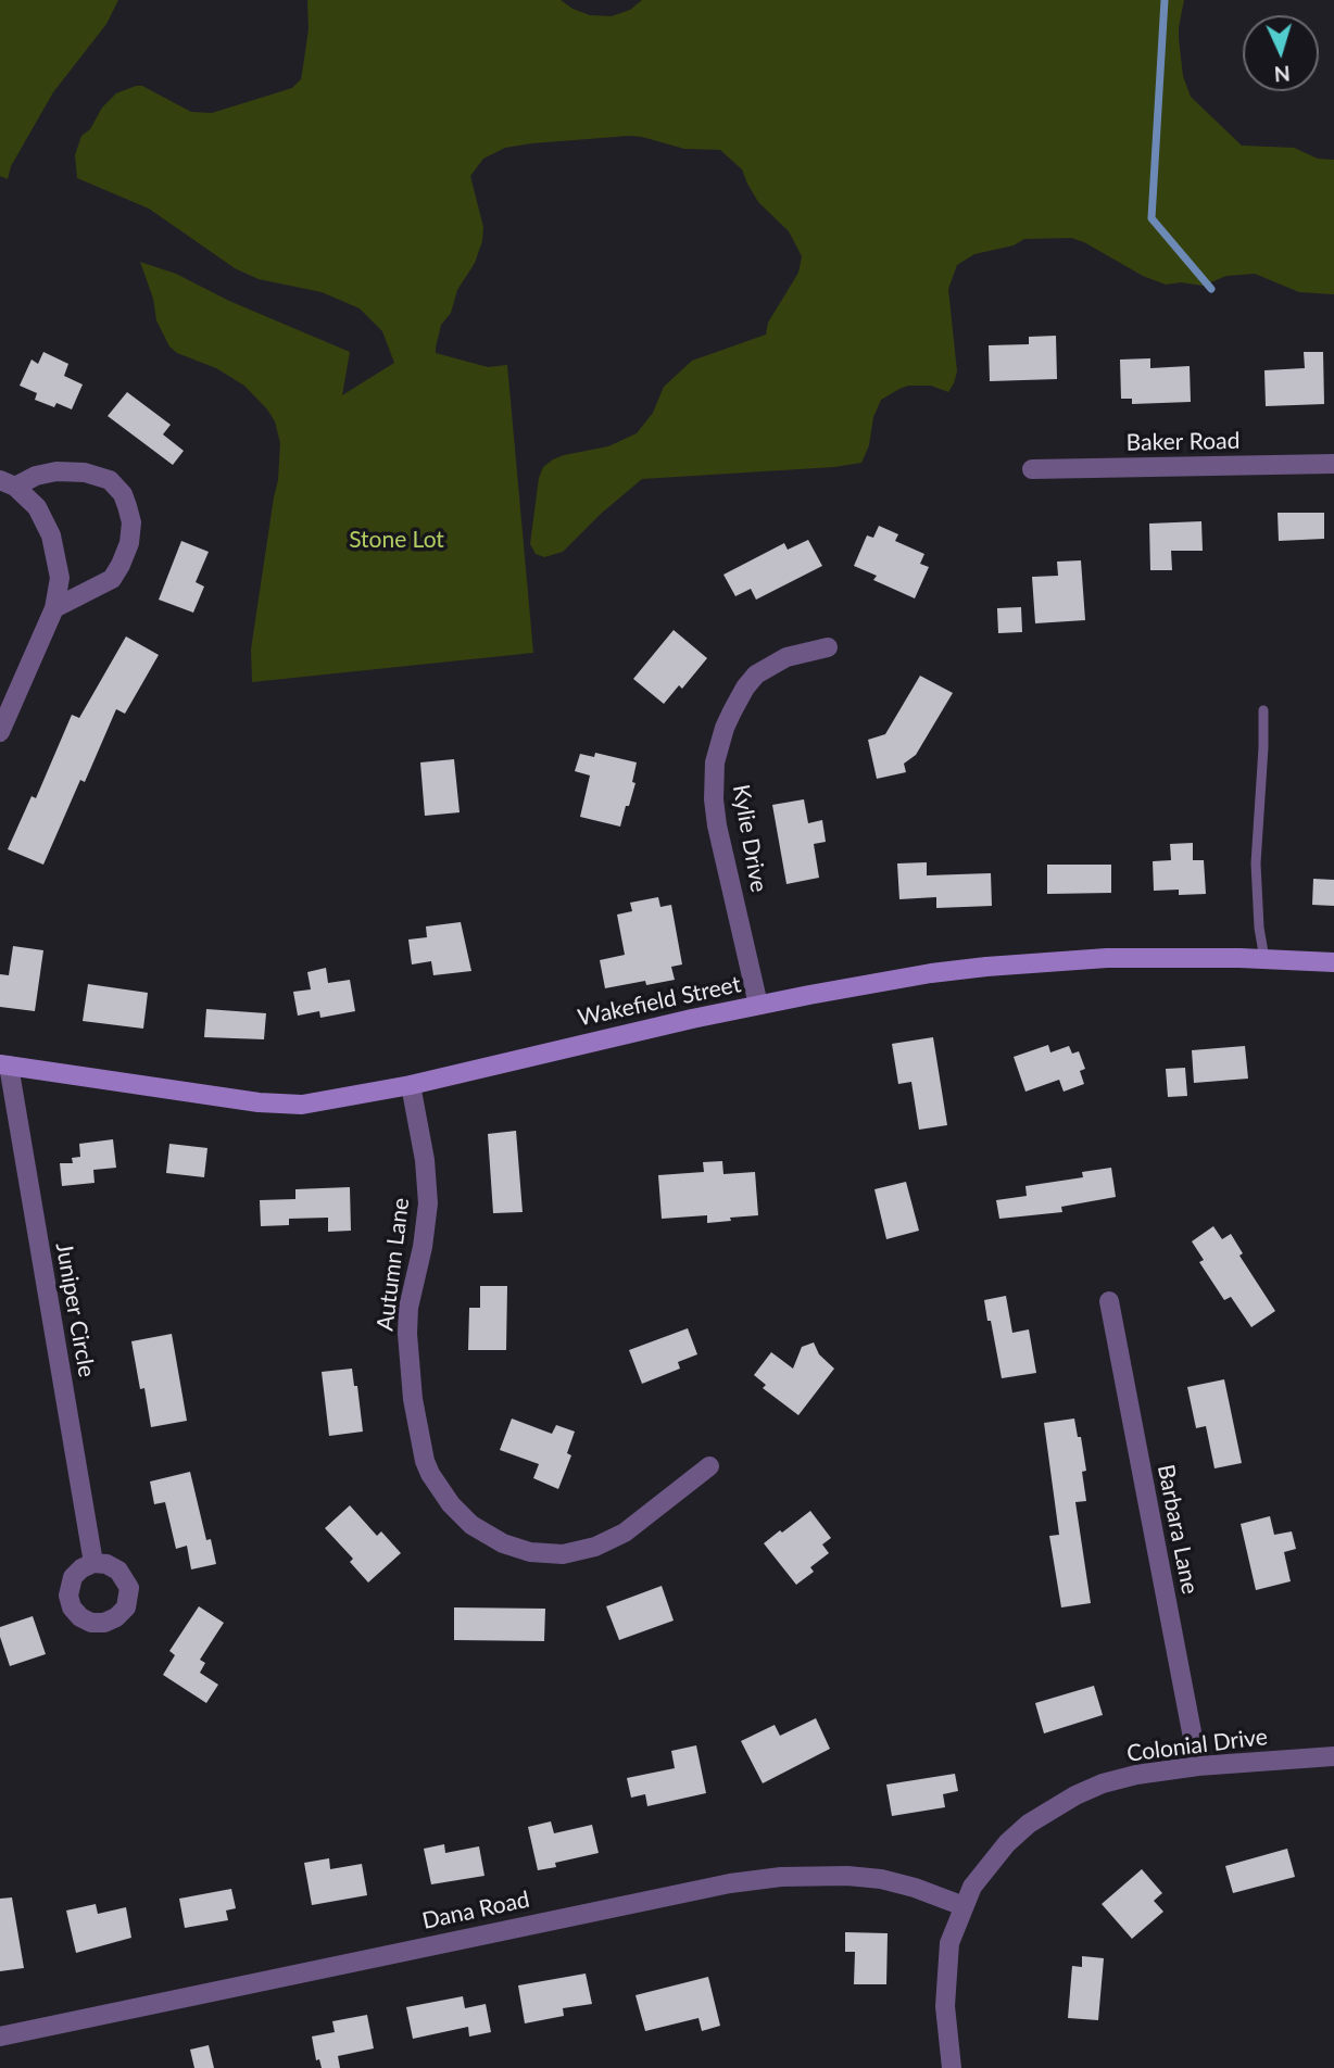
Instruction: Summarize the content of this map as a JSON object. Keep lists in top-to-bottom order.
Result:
{
  "streets": {
    "street": [
      "Baker Road",
      "Kylie Drive",
      "Wakefield Street",
      "Autumn Lane",
      "Juniper Circle",
      "Barbara Lane",
      "Colonial Drive",
      "Dana Road"
    ]
  },
  "crossings": [
    ["Kylie Drive", "Wakefield Street"],
    ["Wakefield Street", "Autumn Lane"],
    ["Wakefield Street", "Juniper Circle"],
    ["Barbara Lane", "Colonial Drive"],
    ["Colonial Drive", "Dana Road"]
  ],
  "parks": ["Stone Lot"],
  "north": "bottom"
}
